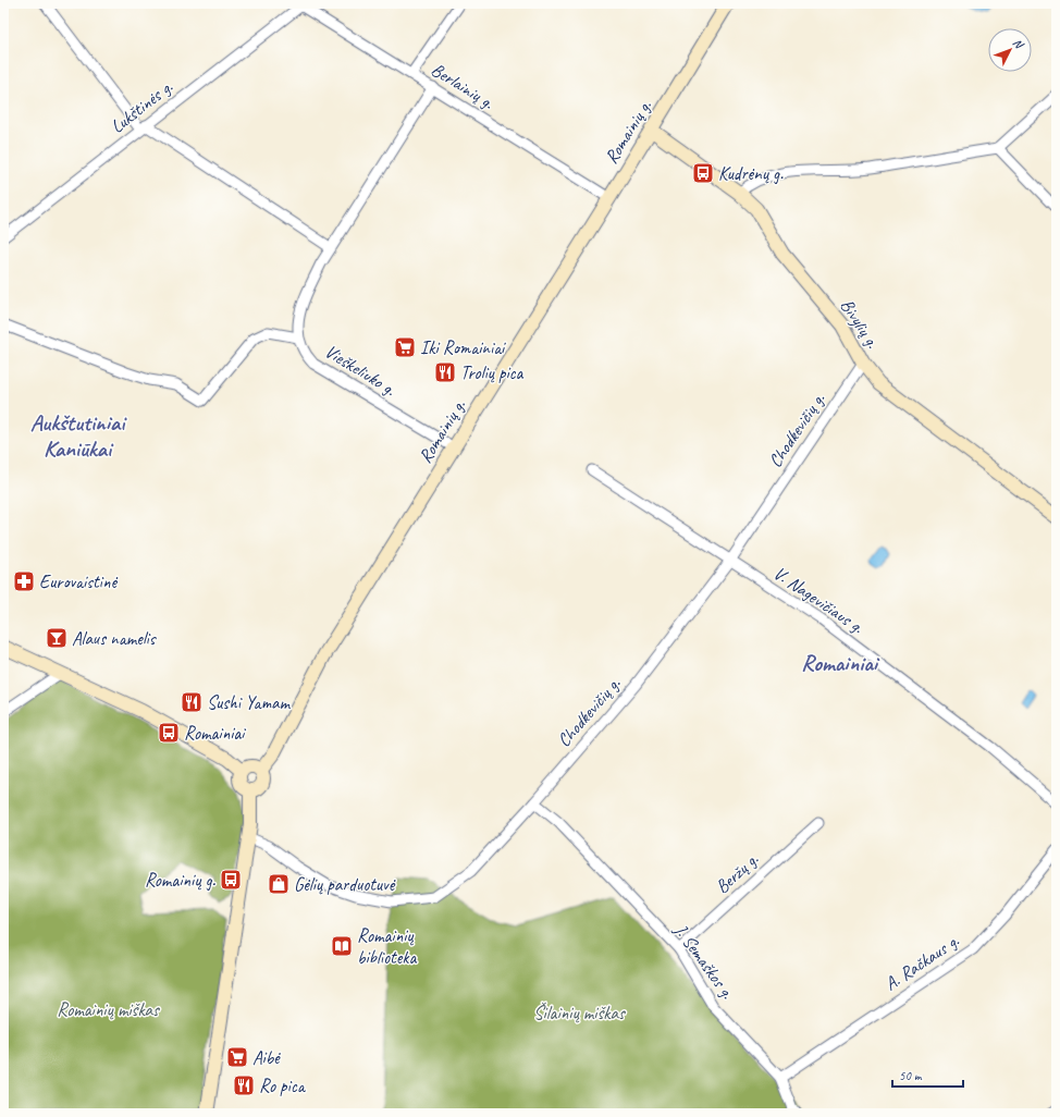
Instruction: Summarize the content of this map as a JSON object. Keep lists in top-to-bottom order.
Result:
{
  "streets": {
    "main road": ["Romainių g.", "Bivylių g."],
    "street": [
      "Berlainių g.",
      "Lukštinės g.",
      "Vieškeliuko g.",
      "Chodkevičių g.",
      "V. Nagevičiaus g.",
      "Beržų g.",
      "J. Semaškos g.",
      "A. Račkaus g."
    ]
  },
  "crossings": [
    ["Berlainių g.", "Lukštinės g."],
    ["Berlainių g.", "Romainių g."],
    ["Romainių g.", "Bivylių g."],
    ["Romainių g.", "Vieškeliuko g."],
    ["Bivylių g.", "Chodkevičių g."],
    ["Chodkevičių g.", "V. Nagevičiaus g."],
    ["Chodkevičių g.", "J. Semaškos g."],
    ["Beržų g.", "J. Semaškos g."],
    ["J. Semaškos g.", "A. Račkaus g."]
  ],
  "districts": ["Aukštutiniai Kaniūkai", "Romainiai"],
  "parks": ["Romainių miškas", "Šilainių miškas"],
  "places": {
    "bus stop": ["Kudrėnų g.", "Romainiai", "Romainių g."],
    "supermarket": ["Iki Romainiai", "Aibė"],
    "restaurant": ["Trolių pica", "Sushi Yamam", "Ro pica"],
    "pharmacy": ["Eurovaistinė"],
    "bar": ["Alaus namelis"],
    "shop": ["Gėlių parduotuvė"],
    "library": ["Romainių biblioteka"]
  },
  "scale_bar": "50 m",
  "north": "top right"
}
